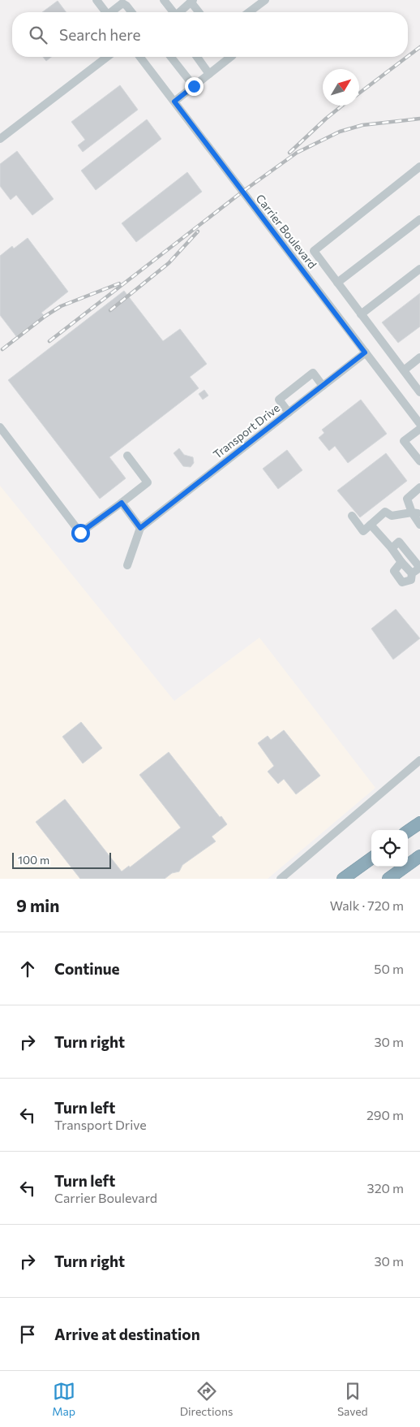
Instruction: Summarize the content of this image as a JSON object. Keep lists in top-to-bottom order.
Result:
{
  "streets": {
    "street": ["Carrier Boulevard", "Transport Drive"]
  },
  "crossings": [
    ["Carrier Boulevard", "Transport Drive"]
  ],
  "scale_bar": "100 m",
  "north": "top right",
  "page": {
    "search": "Search here",
    "scale": "100 m",
    "heading": ["9 min", "Walk · 720 m"],
    "list": [
      ["Continue", "50 m"],
      ["Turn right", "30 m"],
      ["Turn left", "Transport Drive", "290 m"],
      ["Turn left", "Carrier Boulevard", "320 m"],
      ["Turn right", "30 m"],
      "Arrive at destination"
    ],
    "nav": ["Map", "Directions", "Saved"]
  }
}
